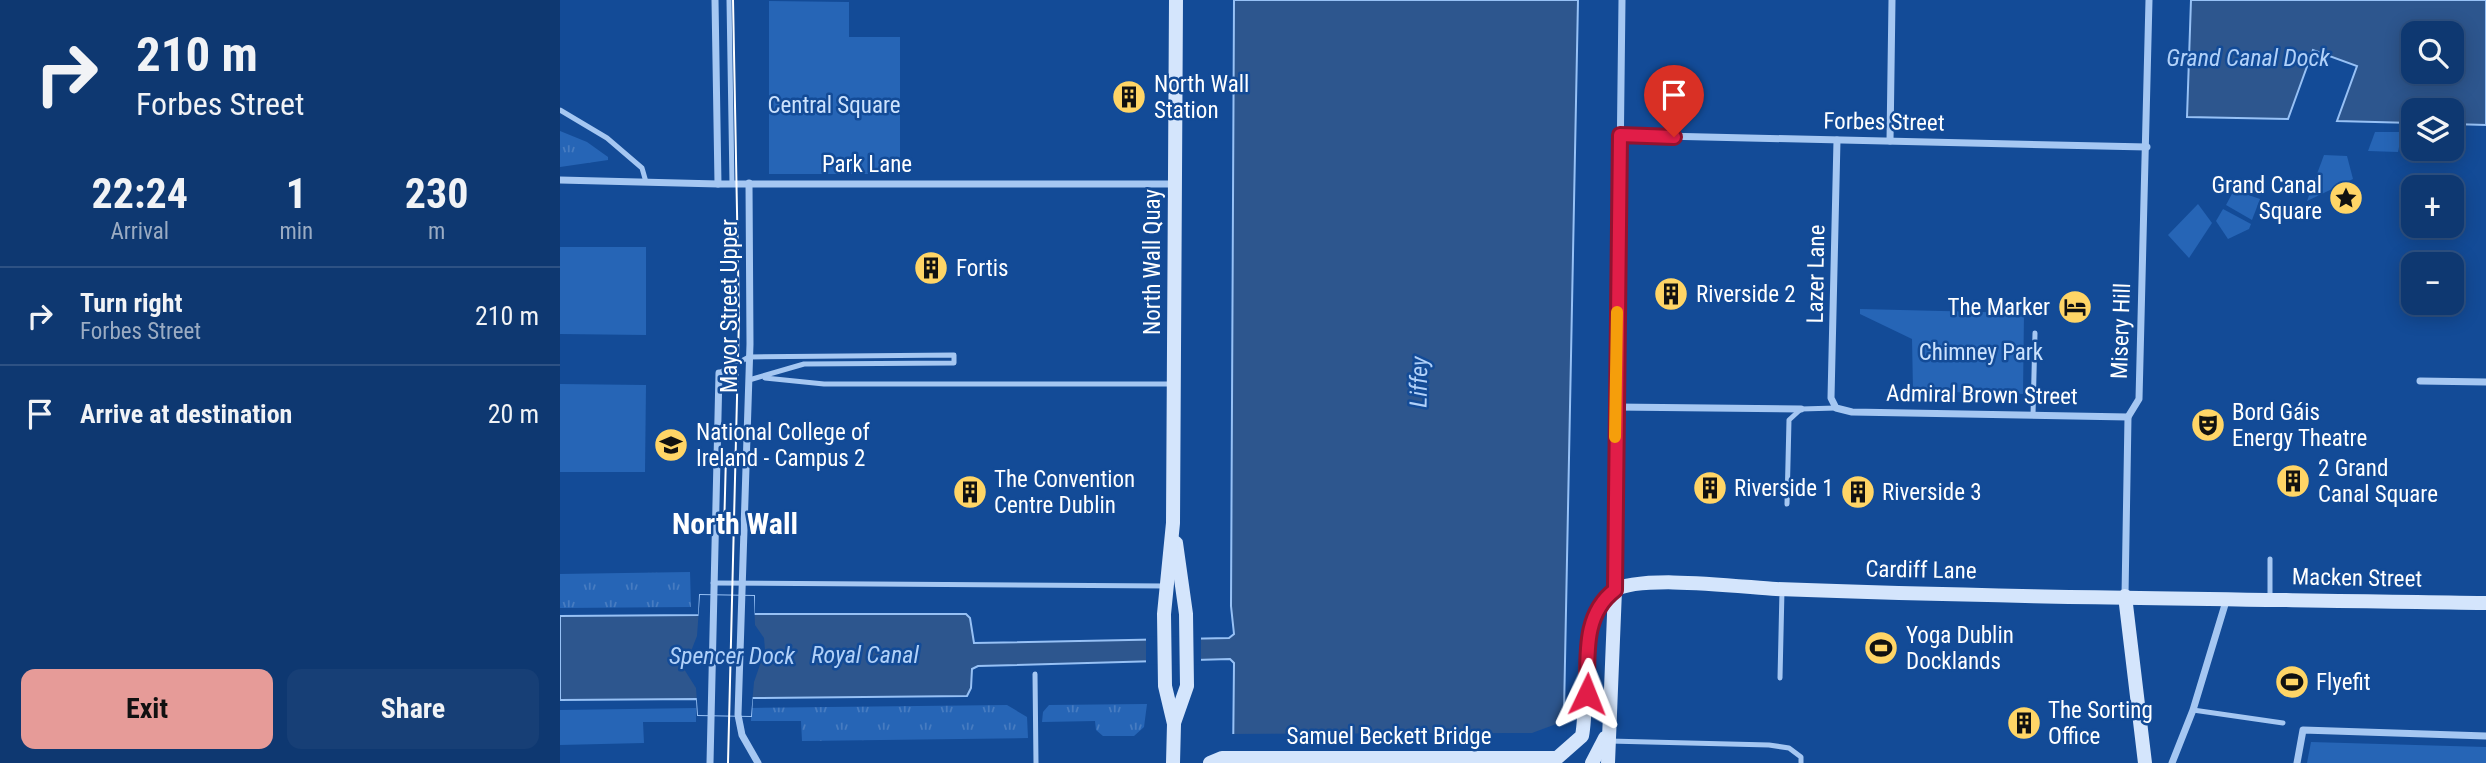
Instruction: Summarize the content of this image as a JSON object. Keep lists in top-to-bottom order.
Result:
{
  "streets": {
    "main road": [
      "North Wall Quay",
      "Cardiff Lane",
      "Macken Street",
      "Samuel Beckett Bridge"
    ],
    "street": [
      "Forbes Street",
      "Park Lane",
      "Lazer Lane",
      "Mayor Street Upper",
      "Misery Hill",
      "Admiral Brown Street"
    ]
  },
  "crossings": [
    ["Forbes Street", "Lazer Lane"],
    ["Forbes Street", "Misery Hill"],
    ["Park Lane", "North Wall Quay"],
    ["Park Lane", "Mayor Street Upper"],
    ["Lazer Lane", "Admiral Brown Street"],
    ["Misery Hill", "Admiral Brown Street"],
    ["Misery Hill", "Cardiff Lane"],
    ["Cardiff Lane", "Macken Street"],
    ["Cardiff Lane", "Samuel Beckett Bridge"]
  ],
  "districts": ["North Wall"],
  "water": [
    "Grand Canal Dock",
    "Liffey",
    "Royal Canal",
    "Spencer Dock"
  ],
  "parks": ["Central Square", "Chimney Park"],
  "places": {
    "building": [
      "North Wall Station",
      "Fortis",
      "Riverside 2",
      "2 Grand Canal Square",
      "Riverside 1",
      "The Convention Centre Dublin",
      "Riverside 3",
      "The Sorting Office"
    ],
    "place": ["Grand Canal Square"],
    "hotel": ["The Marker"],
    "theatre": ["Bord Gáis Energy Theatre"],
    "school or university": ["National College of Ireland - Campus 2"],
    "sports": ["Yoga Dublin Docklands", "Flyefit"]
  },
  "page": {
    "turn": ["210 m", "Forbes Street"],
    "map_buttons": ["+", "−"],
    "eta": [
      "22:24",
      "Arrival",
      "1",
      "min",
      "230",
      "m"
    ],
    "list": [
      {
        "name": "Turn right",
        "note": "Forbes Street",
        "value": "210 m"
      },
      {
        "name": "Arrive at destination",
        "value": "20 m"
      }
    ],
    "buttons": ["Exit", "Share"]
  }
}
